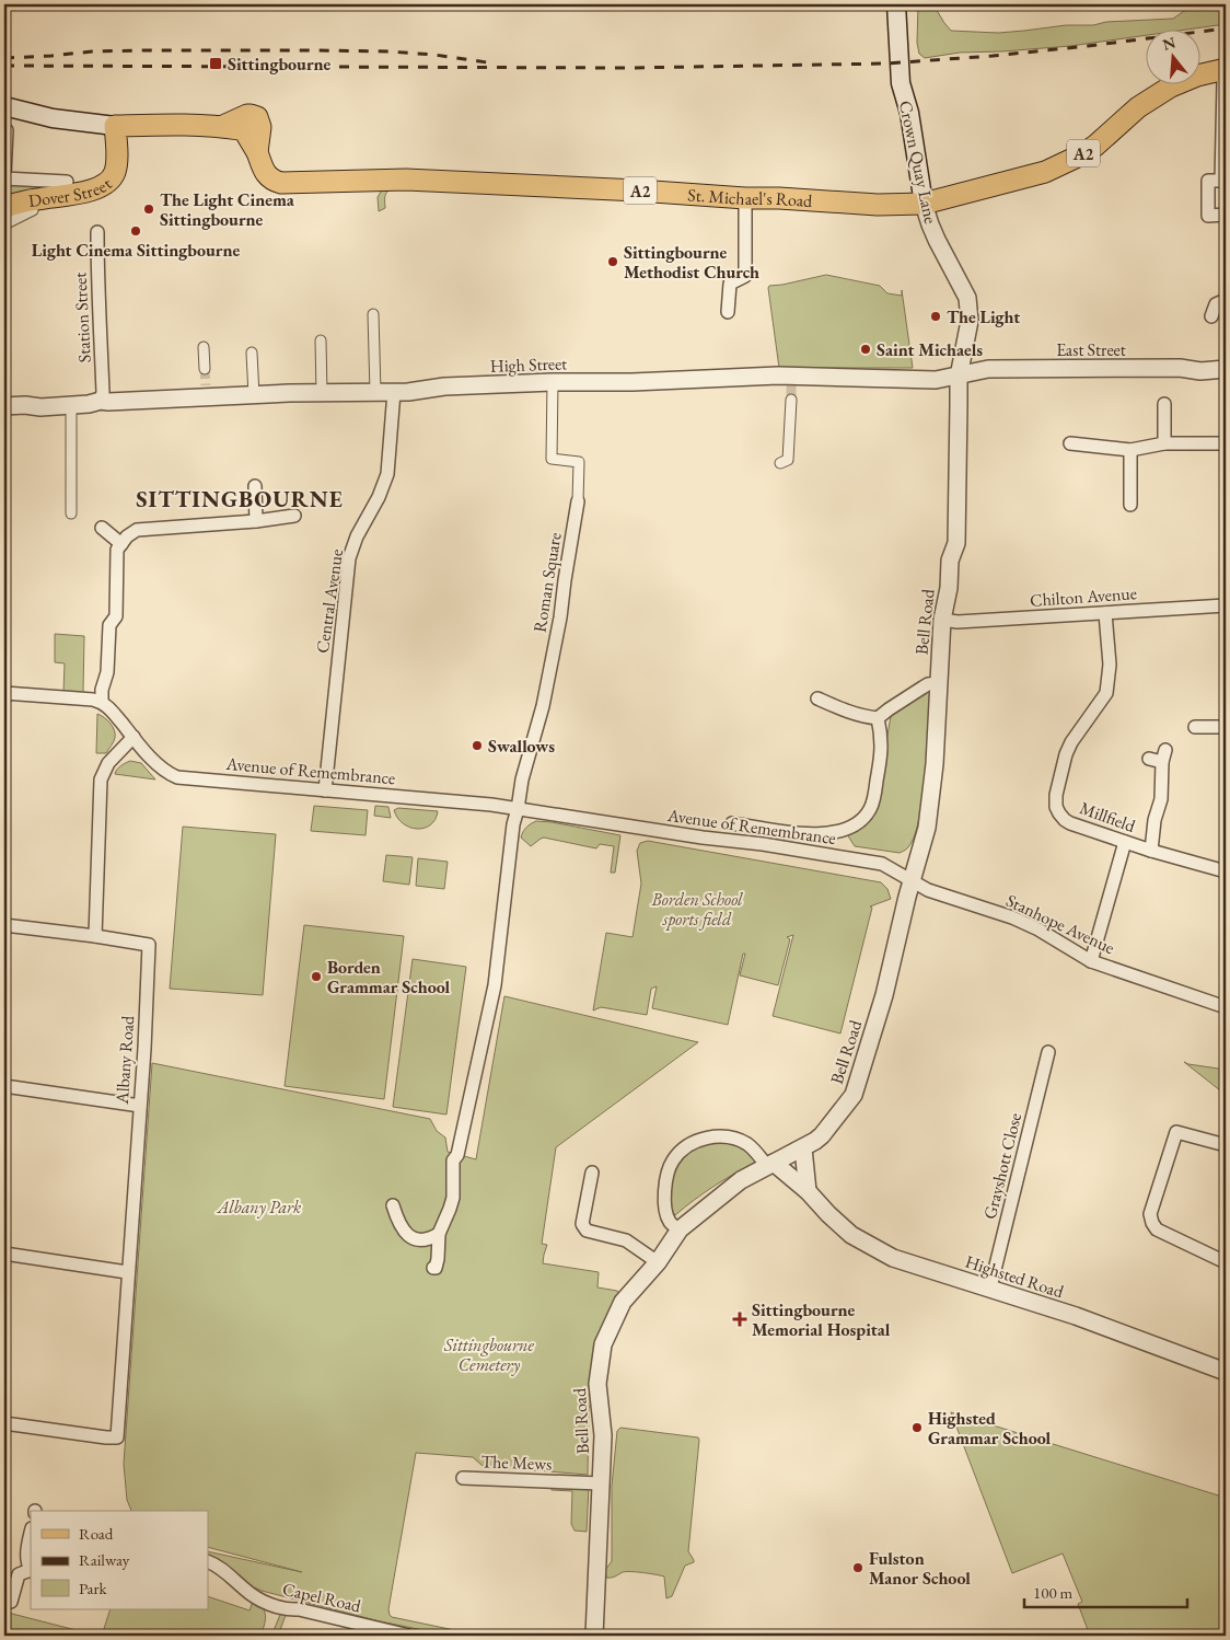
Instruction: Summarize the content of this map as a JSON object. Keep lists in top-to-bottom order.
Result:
{
  "streets": {
    "main road": [
      "A2",
      "Crown Quay Lane",
      "Dover Street",
      "St. Michael's Road"
    ],
    "street": [
      "Station Street",
      "East Street",
      "High Street",
      "Roman Square",
      "Chilton Avenue",
      "Central Avenue",
      "Bell Road",
      "Avenue of Remembrance",
      "Millfield",
      "Stanhope Avenue",
      "Albany Road",
      "Grayshott Close",
      "Highsted Road",
      "The Mews",
      "Capel Road"
    ]
  },
  "crossings": [
    ["Crown Quay Lane", "St. Michael's Road"],
    ["Crown Quay Lane", "East Street"],
    ["Crown Quay Lane", "High Street"],
    ["Crown Quay Lane", "Bell Road"],
    ["Dover Street", "St. Michael's Road"],
    ["Station Street", "High Street"],
    ["East Street", "High Street"],
    ["East Street", "Bell Road"],
    ["High Street", "Roman Square"],
    ["High Street", "Central Avenue"],
    ["High Street", "Bell Road"],
    ["Roman Square", "Avenue of Remembrance"],
    ["Chilton Avenue", "Bell Road"],
    ["Chilton Avenue", "Millfield"],
    ["Central Avenue", "Avenue of Remembrance"],
    ["Bell Road", "Avenue of Remembrance"],
    ["Bell Road", "Stanhope Avenue"],
    ["Bell Road", "Highsted Road"],
    ["Bell Road", "The Mews"],
    ["Avenue of Remembrance", "Stanhope Avenue"],
    ["Grayshott Close", "Highsted Road"]
  ],
  "districts": ["SITTINGBOURNE"],
  "parks": ["Borden School sports field", "Albany Park", "Sittingbourne Cemetery"],
  "places": {
    "transit": ["Sittingbourne"],
    "other": [
      "The Light Cinema Sittingbourne",
      "Light Cinema Sittingbourne",
      "Sittingbourne Methodist Church",
      "The Light",
      "Saint Michaels",
      "Swallows",
      "Borden Grammar School",
      "Highsted Grammar School",
      "Fulston Manor School"
    ],
    "health": ["Sittingbourne Memorial Hospital"]
  },
  "legend": ["Road", "Railway", "Park"],
  "scale_bar": "100 m",
  "north": "top"
}
